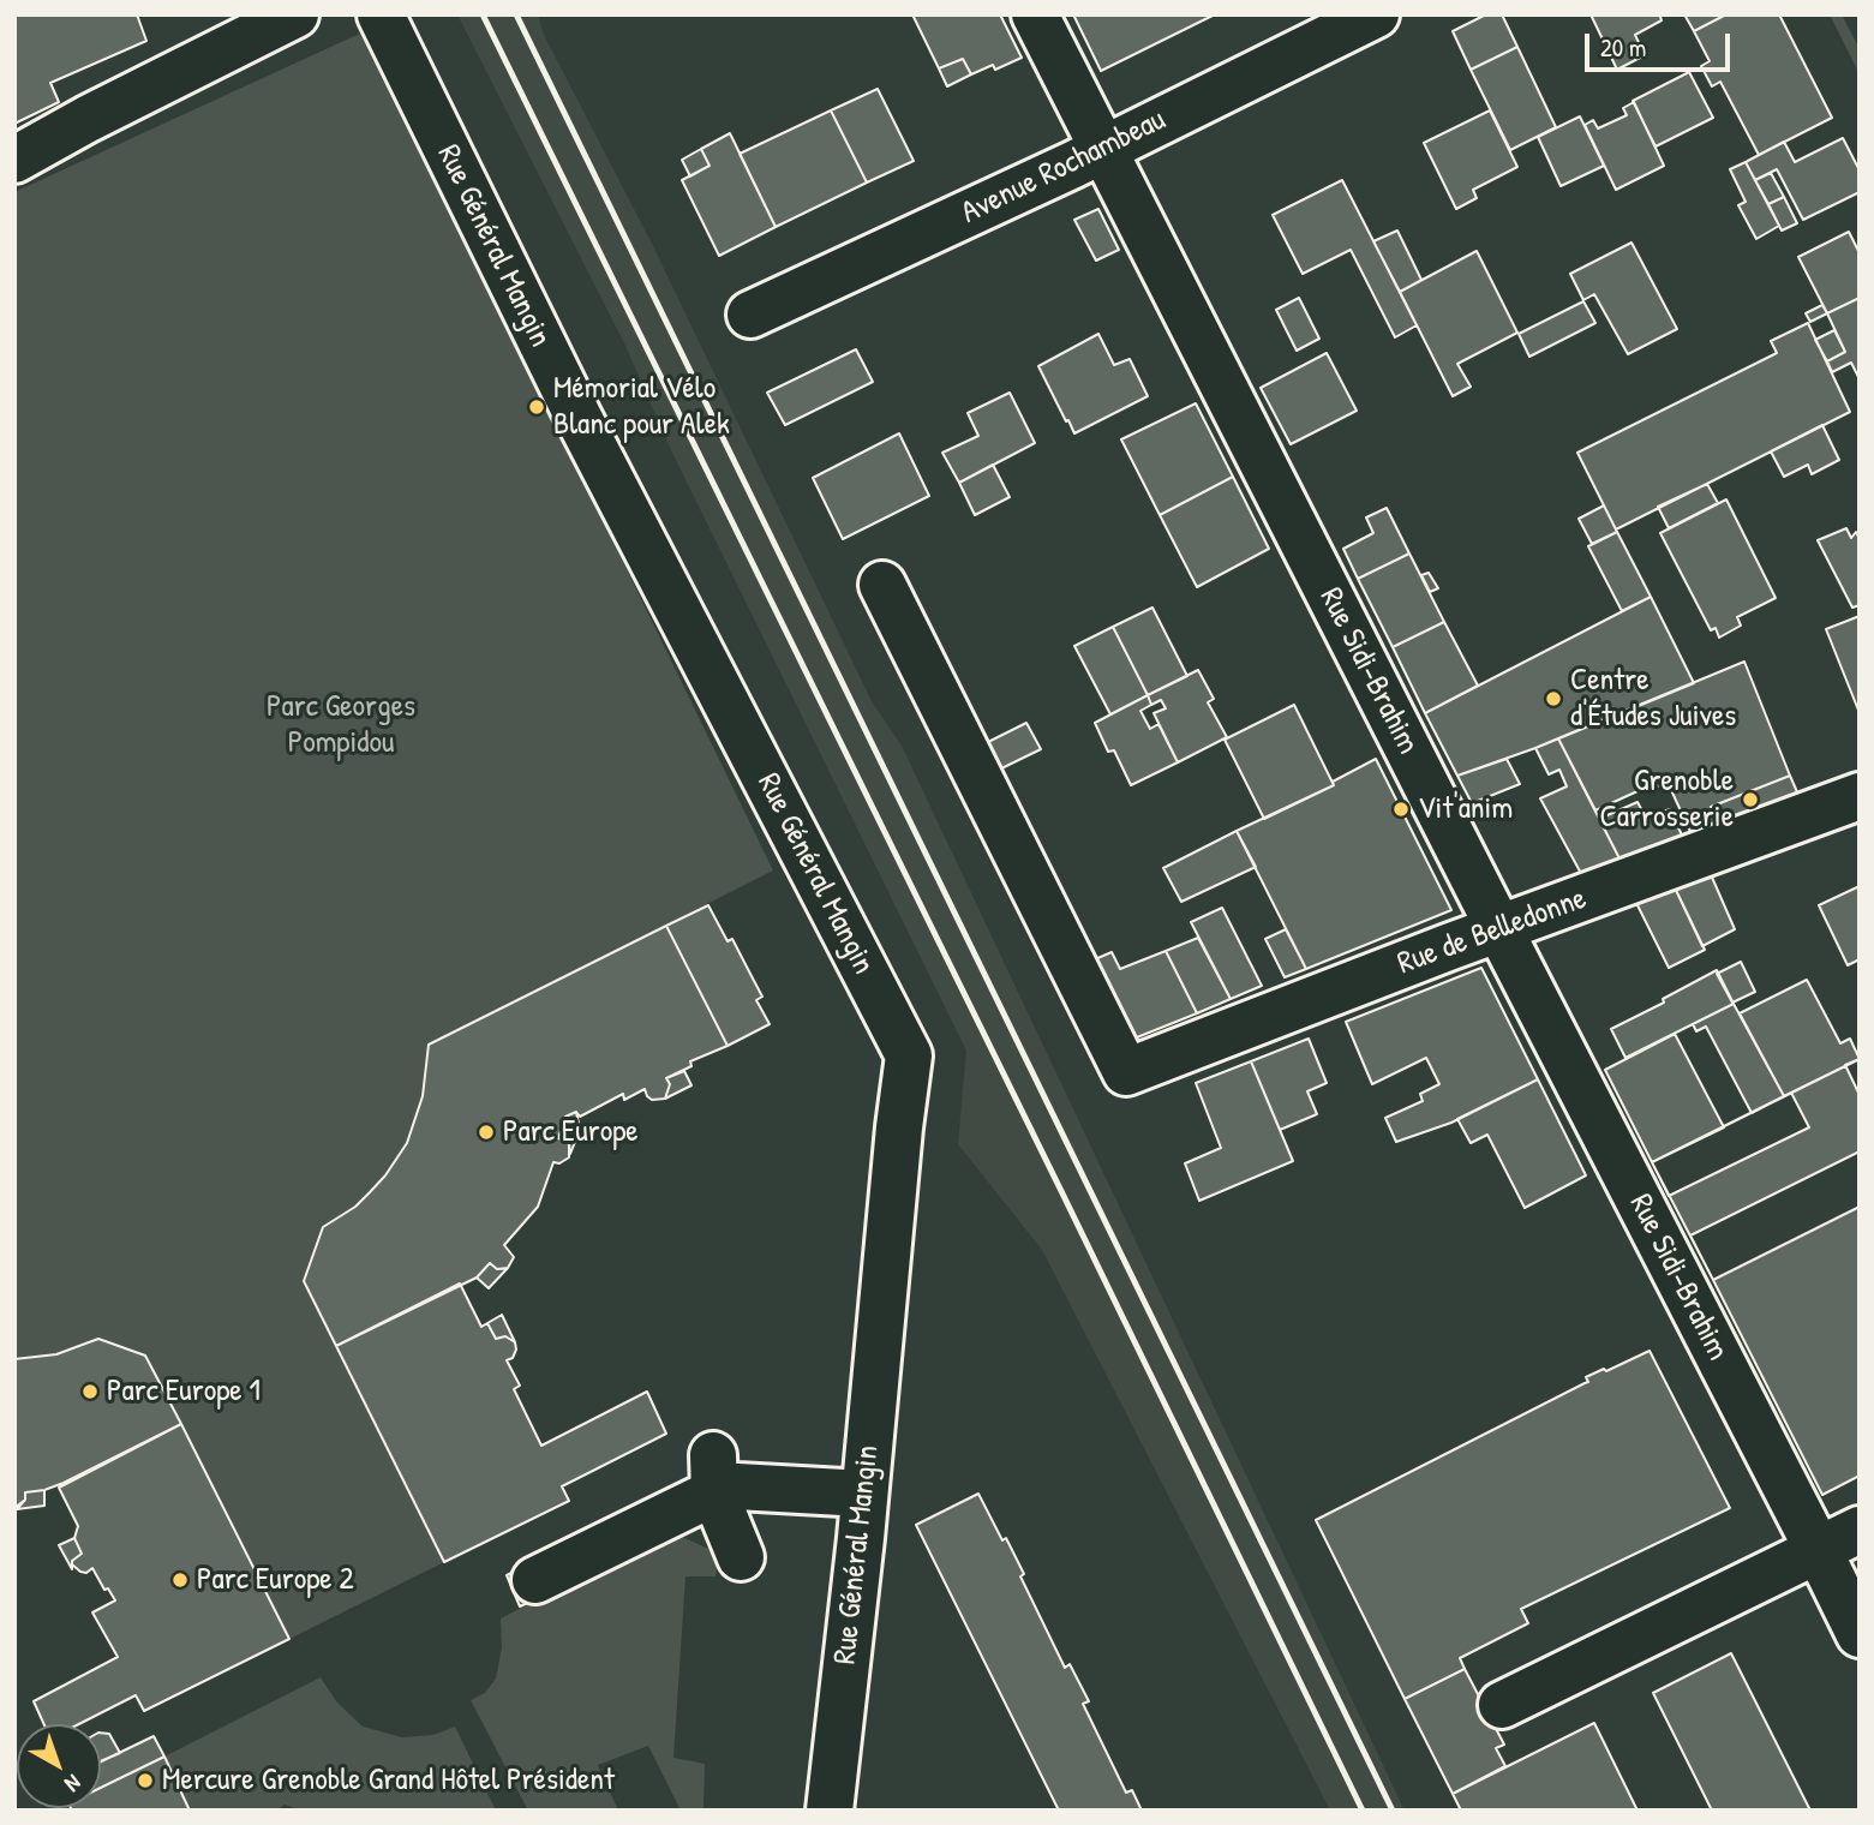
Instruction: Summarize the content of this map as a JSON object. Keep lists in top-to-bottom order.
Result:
{
  "streets": {
    "street": [
      "Avenue Rochambeau",
      "Rue Général Mangin",
      "Rue Sidi-Brahim",
      "Rue de Belledonne"
    ]
  },
  "crossings": [
    ["Avenue Rochambeau", "Rue Sidi-Brahim"],
    ["Rue Sidi-Brahim", "Rue de Belledonne"]
  ],
  "parks": ["Parc Georges Pompidou"],
  "places": [
    "Mémorial Vélo Blanc pour Alek",
    "Centre d'Études Juives",
    "Grenoble Carrosserie",
    "Vit'anim",
    "Parc Europe",
    "Parc Europe 1",
    "Parc Europe 2",
    "Mercure Grenoble Grand Hôtel Président"
  ],
  "scale_bar": "20 m",
  "north": "bottom right"
}
